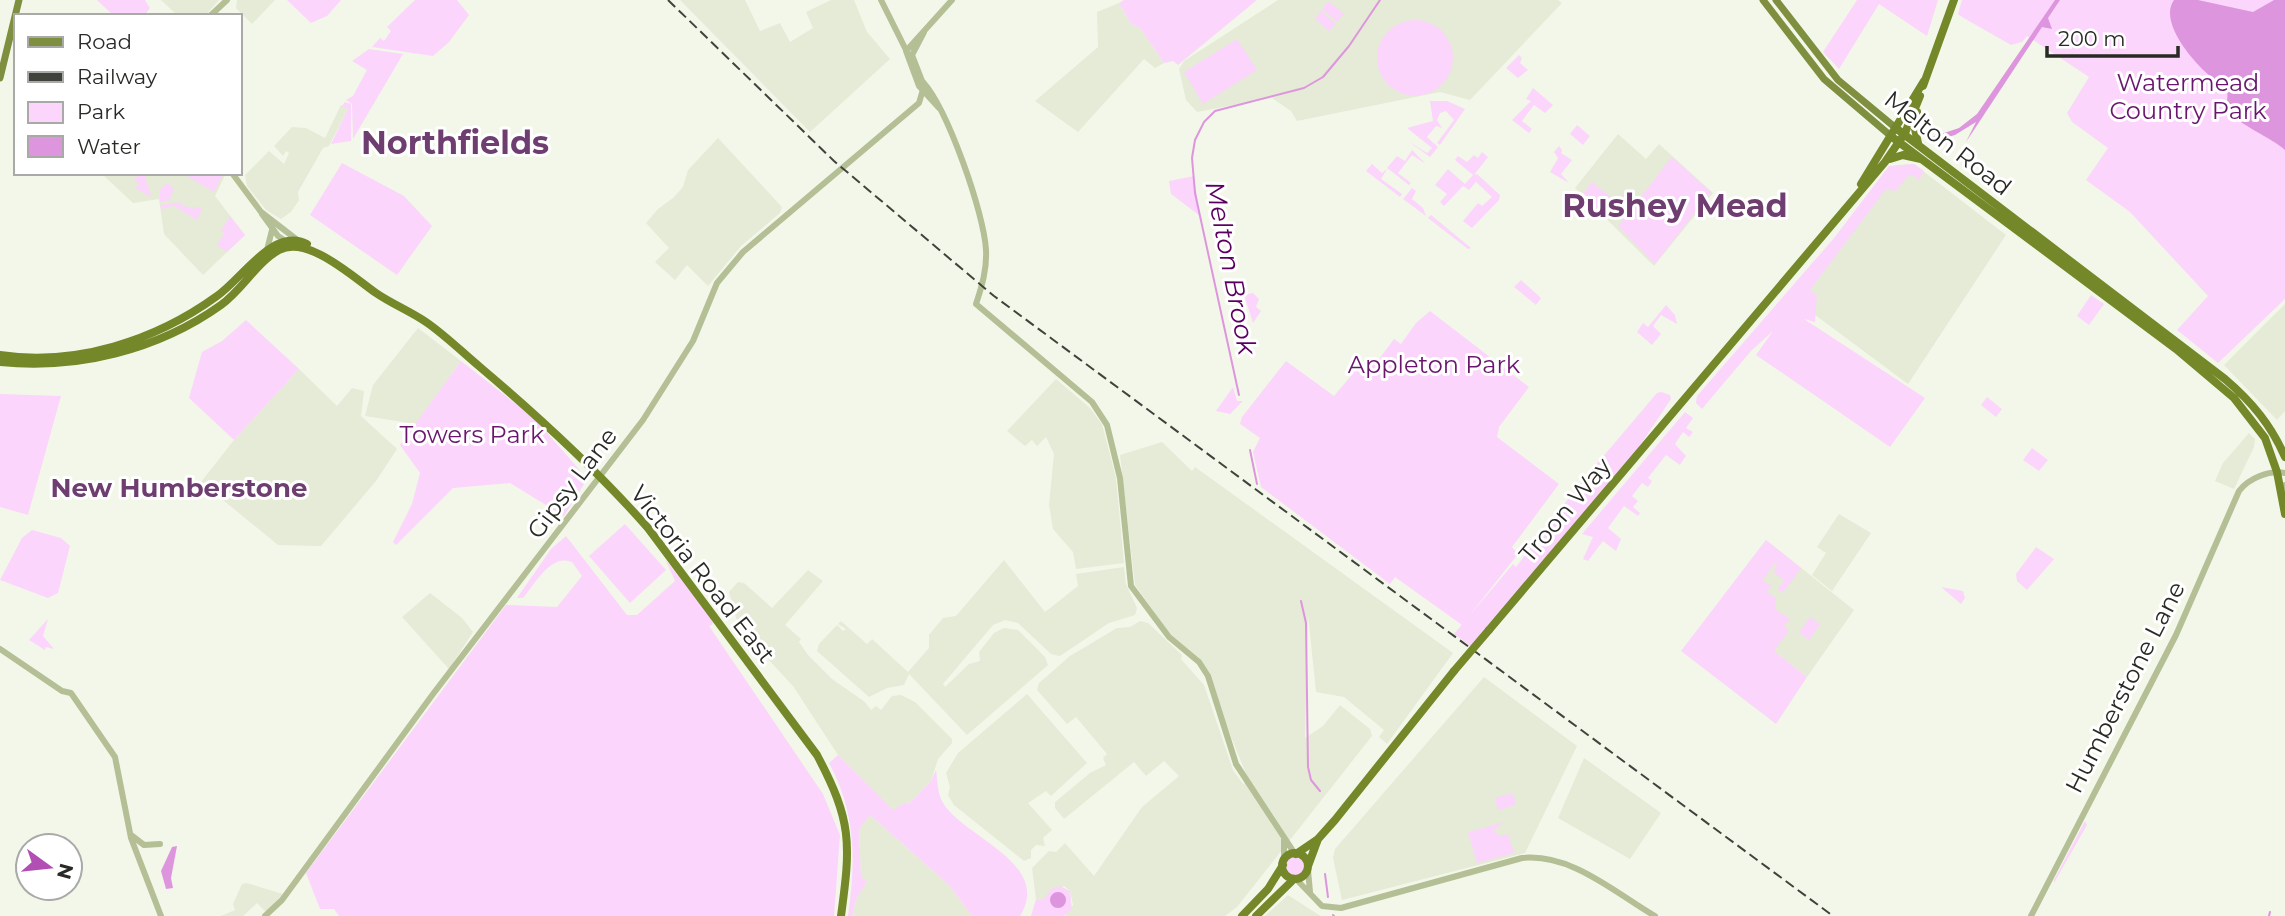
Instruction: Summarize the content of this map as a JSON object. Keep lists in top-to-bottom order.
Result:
{
  "streets": {
    "highway": ["Melton Road", "Troon Way", "Victoria Road East"],
    "street": ["Gipsy Lane", "Humberstone Lane"]
  },
  "crossings": [
    ["Melton Road", "Troon Way"],
    ["Melton Road", "Humberstone Lane"],
    ["Gipsy Lane", "Victoria Road East"]
  ],
  "districts": ["Northfields", "Rushey Mead", "New Humberstone"],
  "water": ["Melton Brook"],
  "parks": ["Watermead Country Park", "Appleton Park", "Towers Park"],
  "legend": [
    "Road",
    "Railway",
    "Park",
    "Water"
  ],
  "scale_bar": "200 m",
  "north": "right"
}
